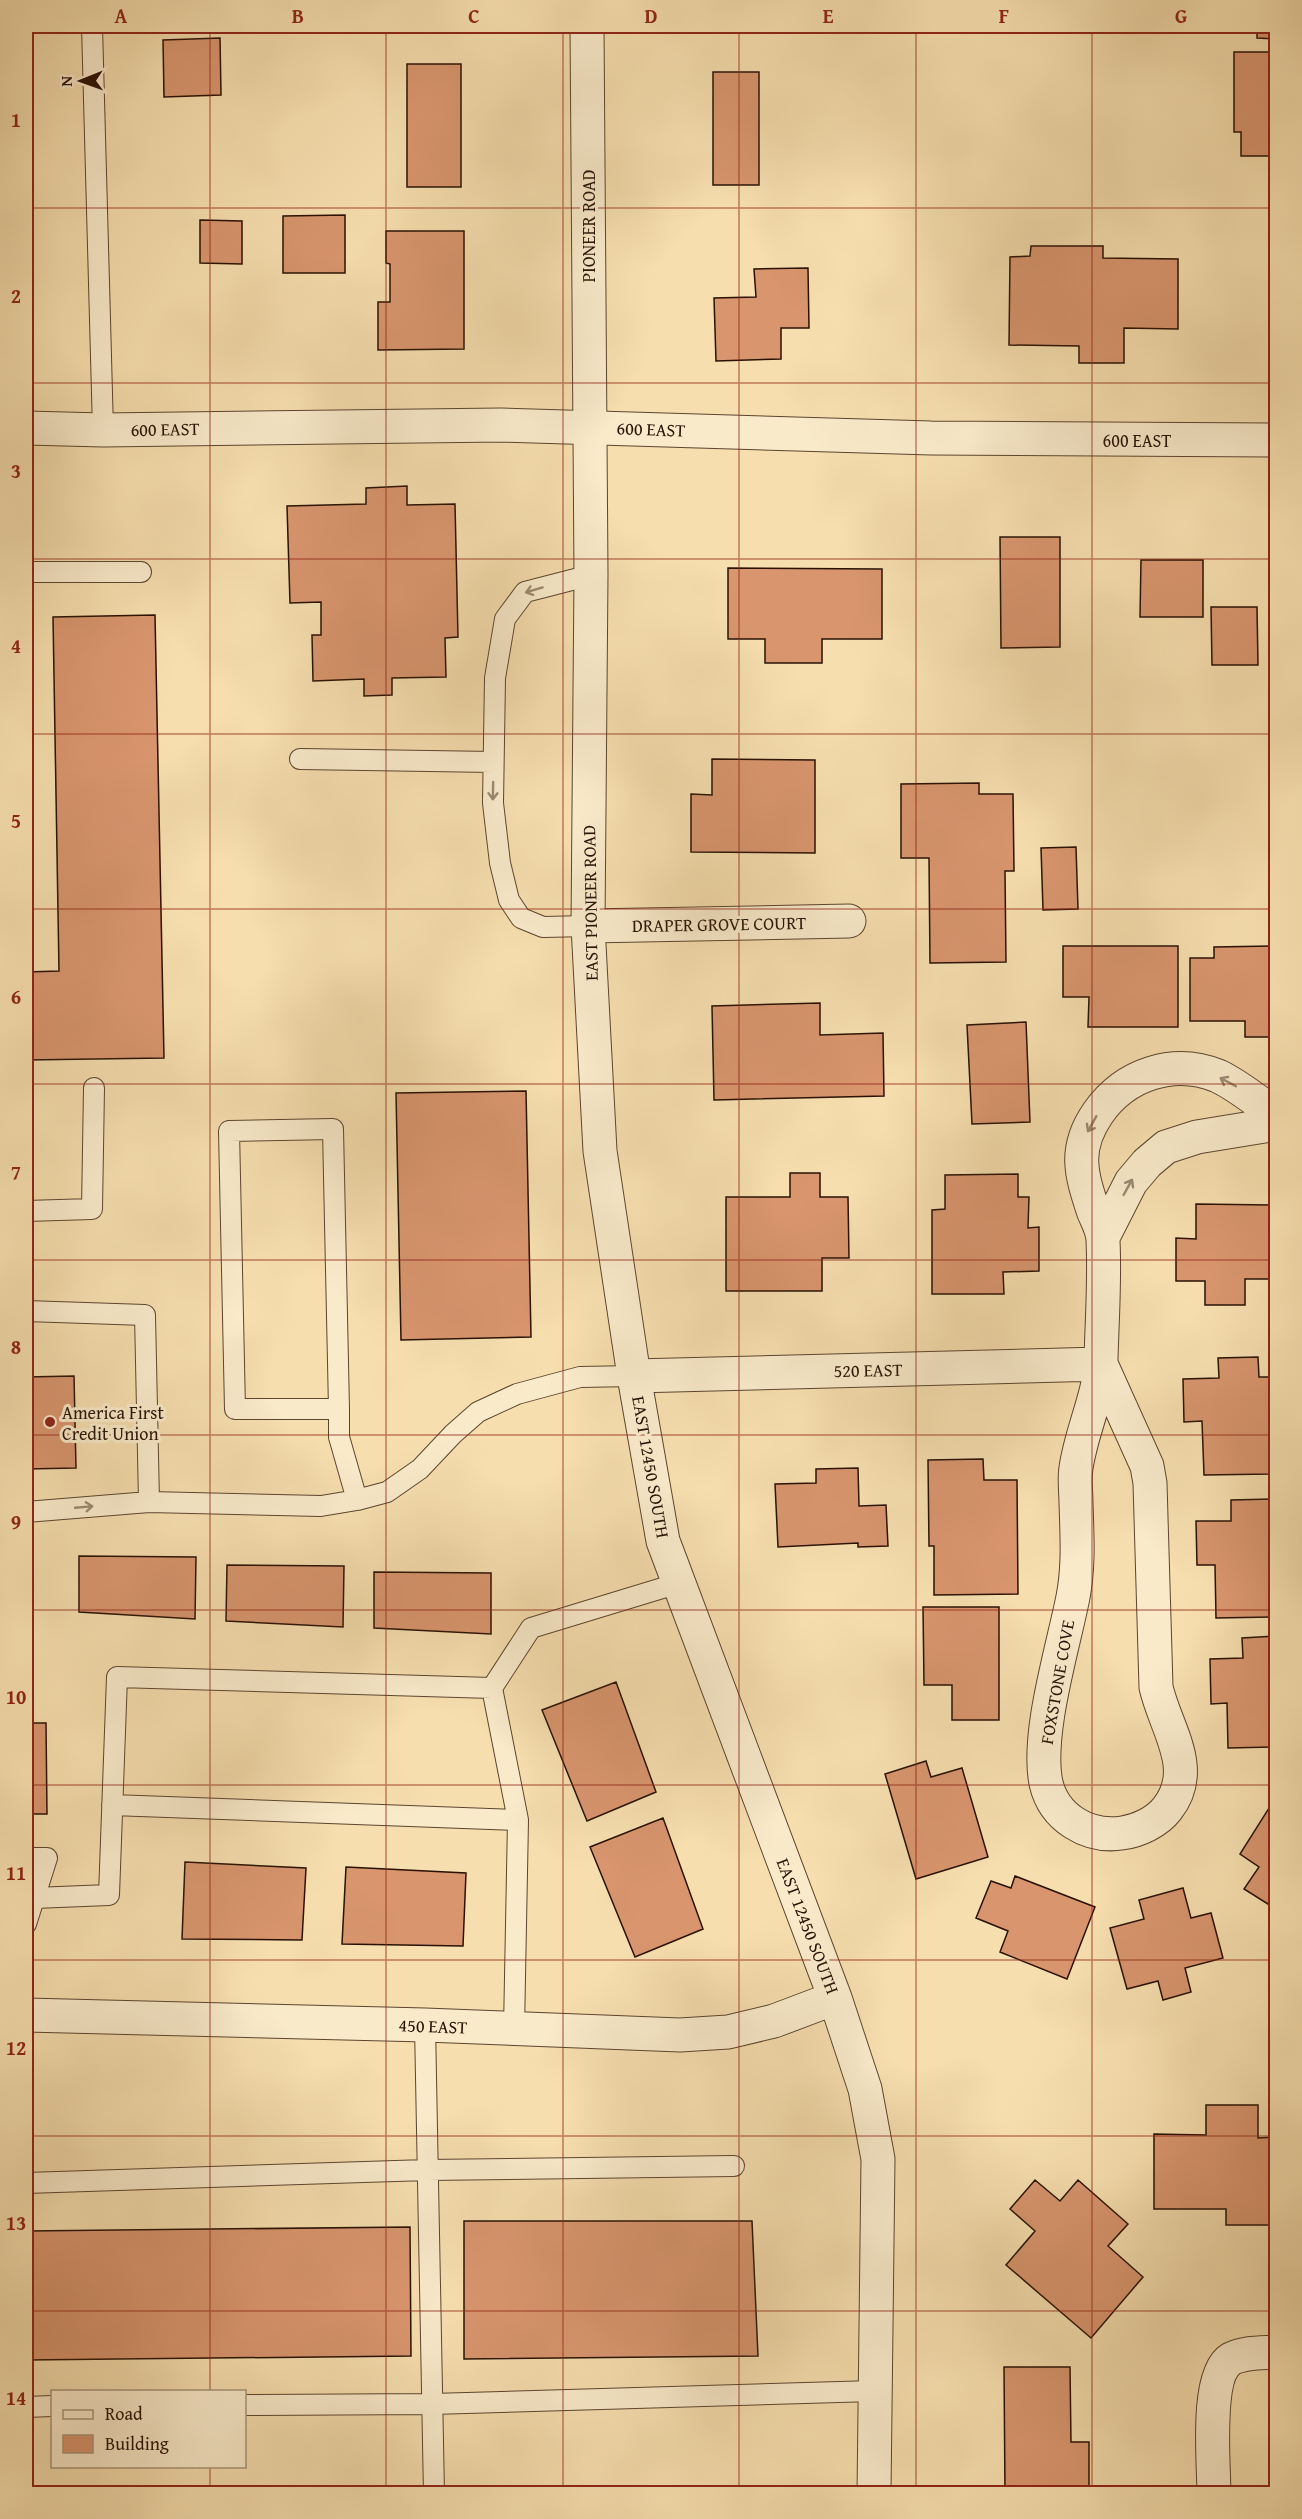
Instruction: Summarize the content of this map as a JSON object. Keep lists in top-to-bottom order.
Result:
{
  "streets": {
    "street": [
      "PIONEER ROAD",
      "600 EAST",
      "EAST PIONEER ROAD",
      "DRAPER GROVE COURT",
      "520 EAST",
      "EAST 12450 SOUTH",
      "FOXSTONE COVE",
      "450 EAST"
    ]
  },
  "crossings": [
    ["PIONEER ROAD", "600 EAST"],
    ["PIONEER ROAD", "EAST PIONEER ROAD"],
    ["600 EAST", "EAST PIONEER ROAD"],
    ["EAST PIONEER ROAD", "DRAPER GROVE COURT"],
    ["EAST PIONEER ROAD", "520 EAST"],
    ["EAST PIONEER ROAD", "EAST 12450 SOUTH"],
    ["520 EAST", "EAST 12450 SOUTH"],
    ["520 EAST", "FOXSTONE COVE"],
    ["EAST 12450 SOUTH", "450 EAST"]
  ],
  "places": ["America First Credit Union"],
  "legend": ["Road", "Building"],
  "north": "left",
  "grid": {
    "columns": [
      "A",
      "B",
      "C",
      "D",
      "E",
      "F",
      "G"
    ],
    "rows": [
      "1",
      "2",
      "3",
      "4",
      "5",
      "6",
      "7",
      "8",
      "9",
      "10",
      "11",
      "12",
      "13",
      "14"
    ]
  }
}
